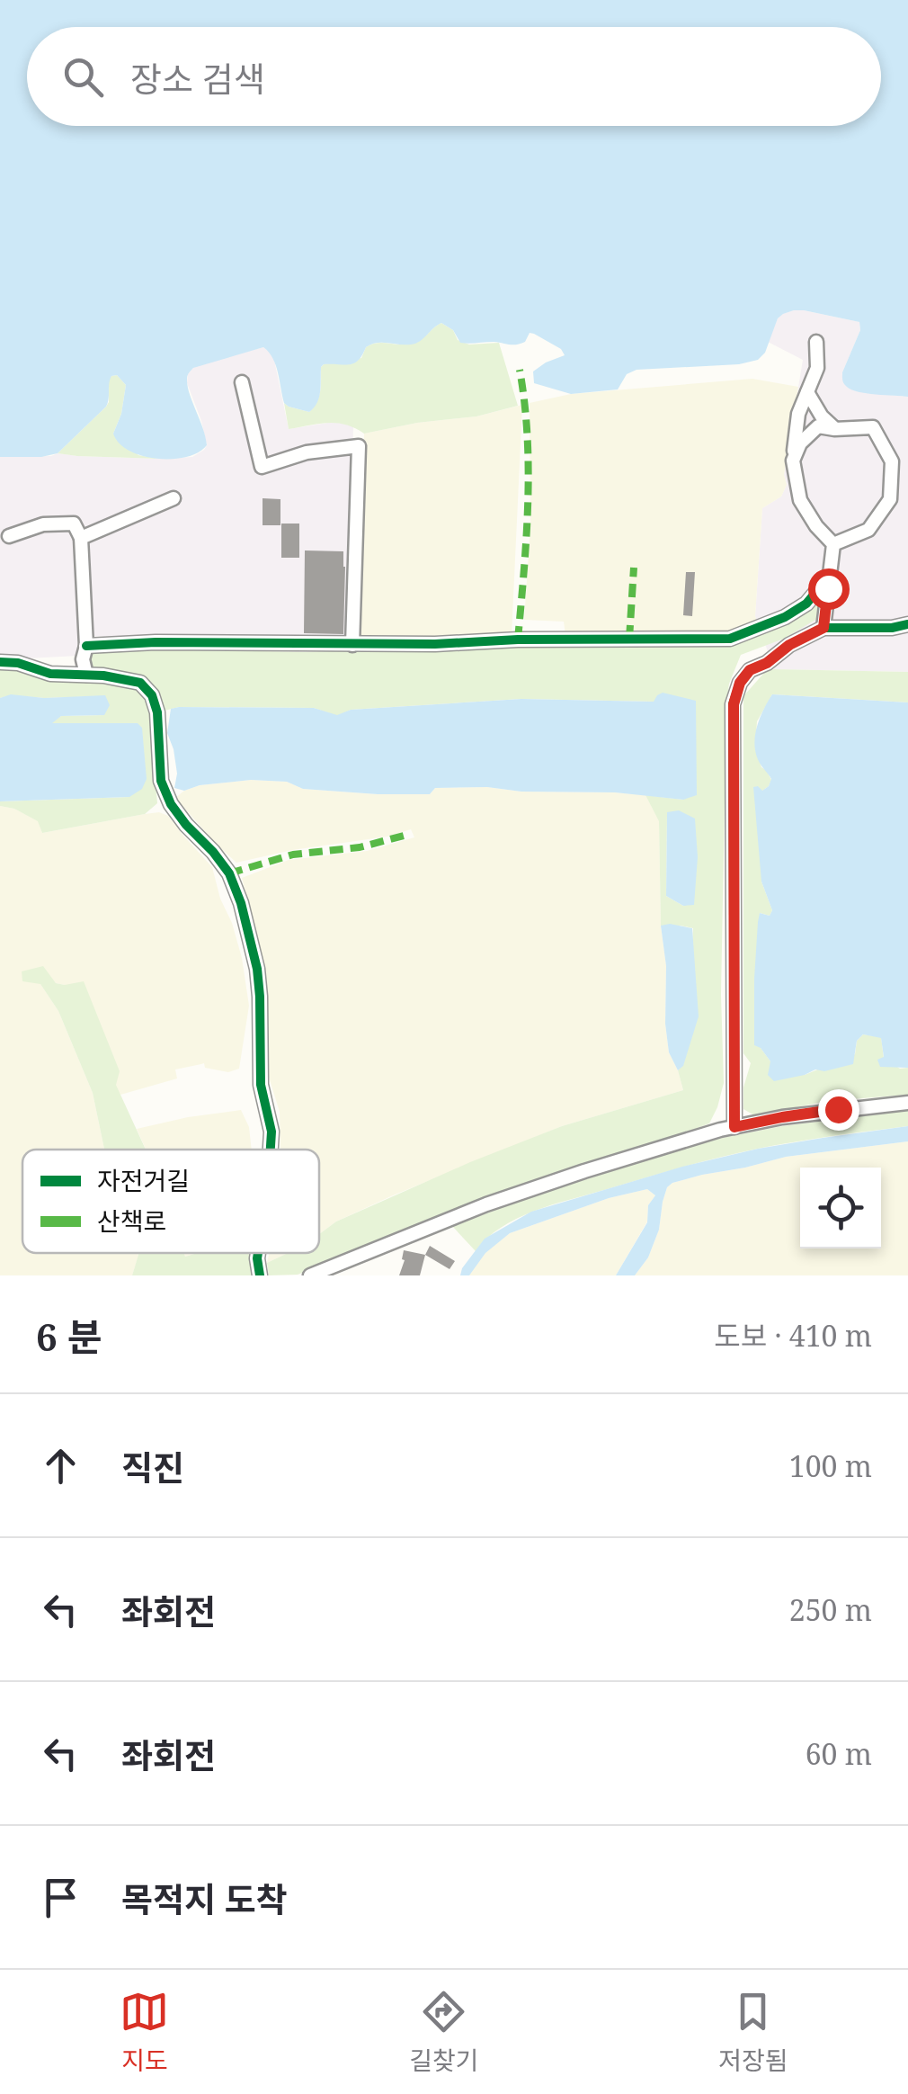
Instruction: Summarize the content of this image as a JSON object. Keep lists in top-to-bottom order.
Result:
{
  "legend": ["자전거길", "산책로"],
  "page": {
    "search": "장소 검색",
    "heading": ["6 분", "도보 · 410 m"],
    "list": [
      ["직진", "100 m"],
      ["좌회전", "250 m"],
      ["좌회전", "60 m"],
      "목적지 도착"
    ],
    "nav": ["지도", "길찾기", "저장됨"]
  }
}
